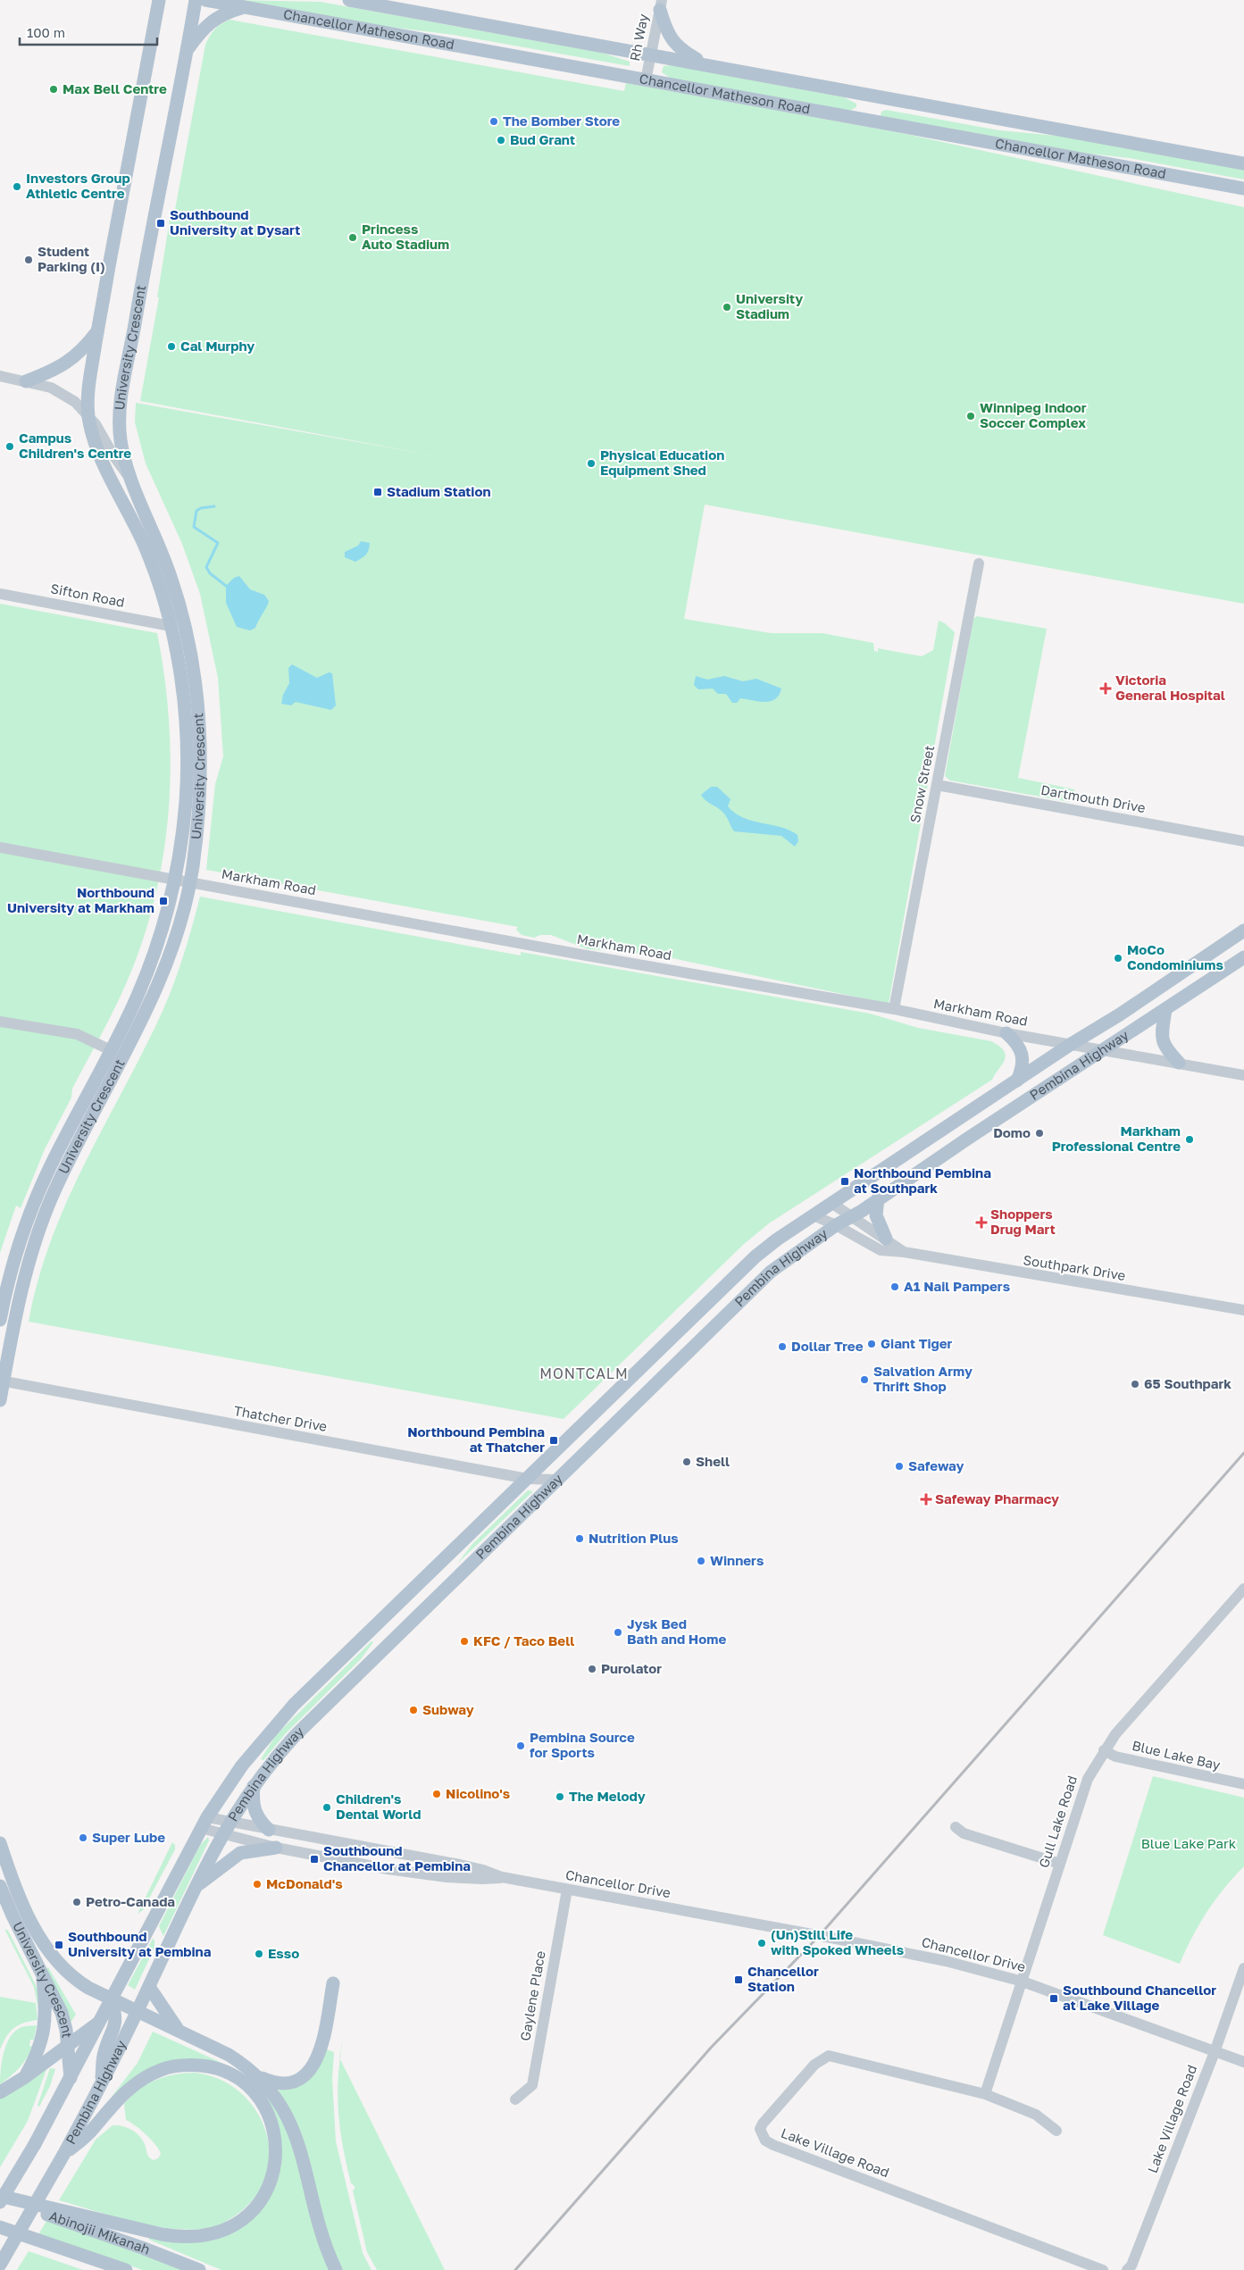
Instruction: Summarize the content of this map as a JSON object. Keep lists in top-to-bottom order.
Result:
{
  "streets": {
    "main road": [
      "Chancellor Matheson Road",
      "University Crescent",
      "Pembina Highway",
      "Abinojii Mikanah"
    ],
    "street": [
      "Rh Way",
      "Sifton Road",
      "Snow Street",
      "Dartmouth Drive",
      "Markham Road",
      "Southpark Drive",
      "Thatcher Drive",
      "Blue Lake Bay",
      "Gull Lake Road",
      "Chancellor Drive",
      "Gaylene Place",
      "Lake Village Road"
    ]
  },
  "crossings": [
    ["Chancellor Matheson Road", "Rh Way"],
    ["University Crescent", "Sifton Road"],
    ["University Crescent", "Markham Road"],
    ["University Crescent", "Pembina Highway"],
    ["University Crescent", "Thatcher Drive"],
    ["Snow Street", "Dartmouth Drive"],
    ["Snow Street", "Markham Road"],
    ["Markham Road", "Pembina Highway"],
    ["Pembina Highway", "Southpark Drive"],
    ["Pembina Highway", "Thatcher Drive"],
    ["Pembina Highway", "Chancellor Drive"],
    ["Blue Lake Bay", "Gull Lake Road"],
    ["Gull Lake Road", "Chancellor Drive"],
    ["Chancellor Drive", "Gaylene Place"],
    ["Chancellor Drive", "Lake Village Road"]
  ],
  "districts": ["MONTCALM"],
  "parks": ["Blue Lake Park"],
  "places": {
    "other": [
      "Max Bell Centre",
      "The Bomber Store",
      "Bud Grant",
      "Investors Group Athletic Centre",
      "Princess Auto Stadium",
      "Student Parking (I)",
      "University Stadium",
      "Cal Murphy",
      "Winnipeg Indoor Soccer Complex",
      "Campus Children's Centre",
      "Physical Education Equipment Shed",
      "MoCo Condominiums",
      "Domo",
      "Markham Professional Centre",
      "A1 Nail Pampers",
      "Giant Tiger",
      "Dollar Tree",
      "Salvation Army Thrift Shop",
      "65 Southpark",
      "Shell",
      "Safeway",
      "Nutrition Plus",
      "Winners",
      "Jysk Bed Bath and Home",
      "KFC / Taco Bell",
      "Purolator",
      "Subway",
      "Pembina Source for Sports",
      "Nicolino's",
      "The Melody",
      "Children's Dental World",
      "Super Lube",
      "McDonald's",
      "Petro-Canada",
      "(Un)Still Life with Spoked Wheels",
      "Esso"
    ],
    "transit": [
      "Southbound University at Dysart",
      "Stadium Station",
      "Northbound University at Markham",
      "Northbound Pembina at Southpark",
      "Northbound Pembina at Thatcher",
      "Southbound Chancellor at Pembina",
      "Southbound University at Pembina",
      "Chancellor Station",
      "Southbound Chancellor at Lake Village"
    ],
    "health": ["Victoria General Hospital", "Shoppers Drug Mart", "Safeway Pharmacy"]
  },
  "scale_bar": "100 m"
}
